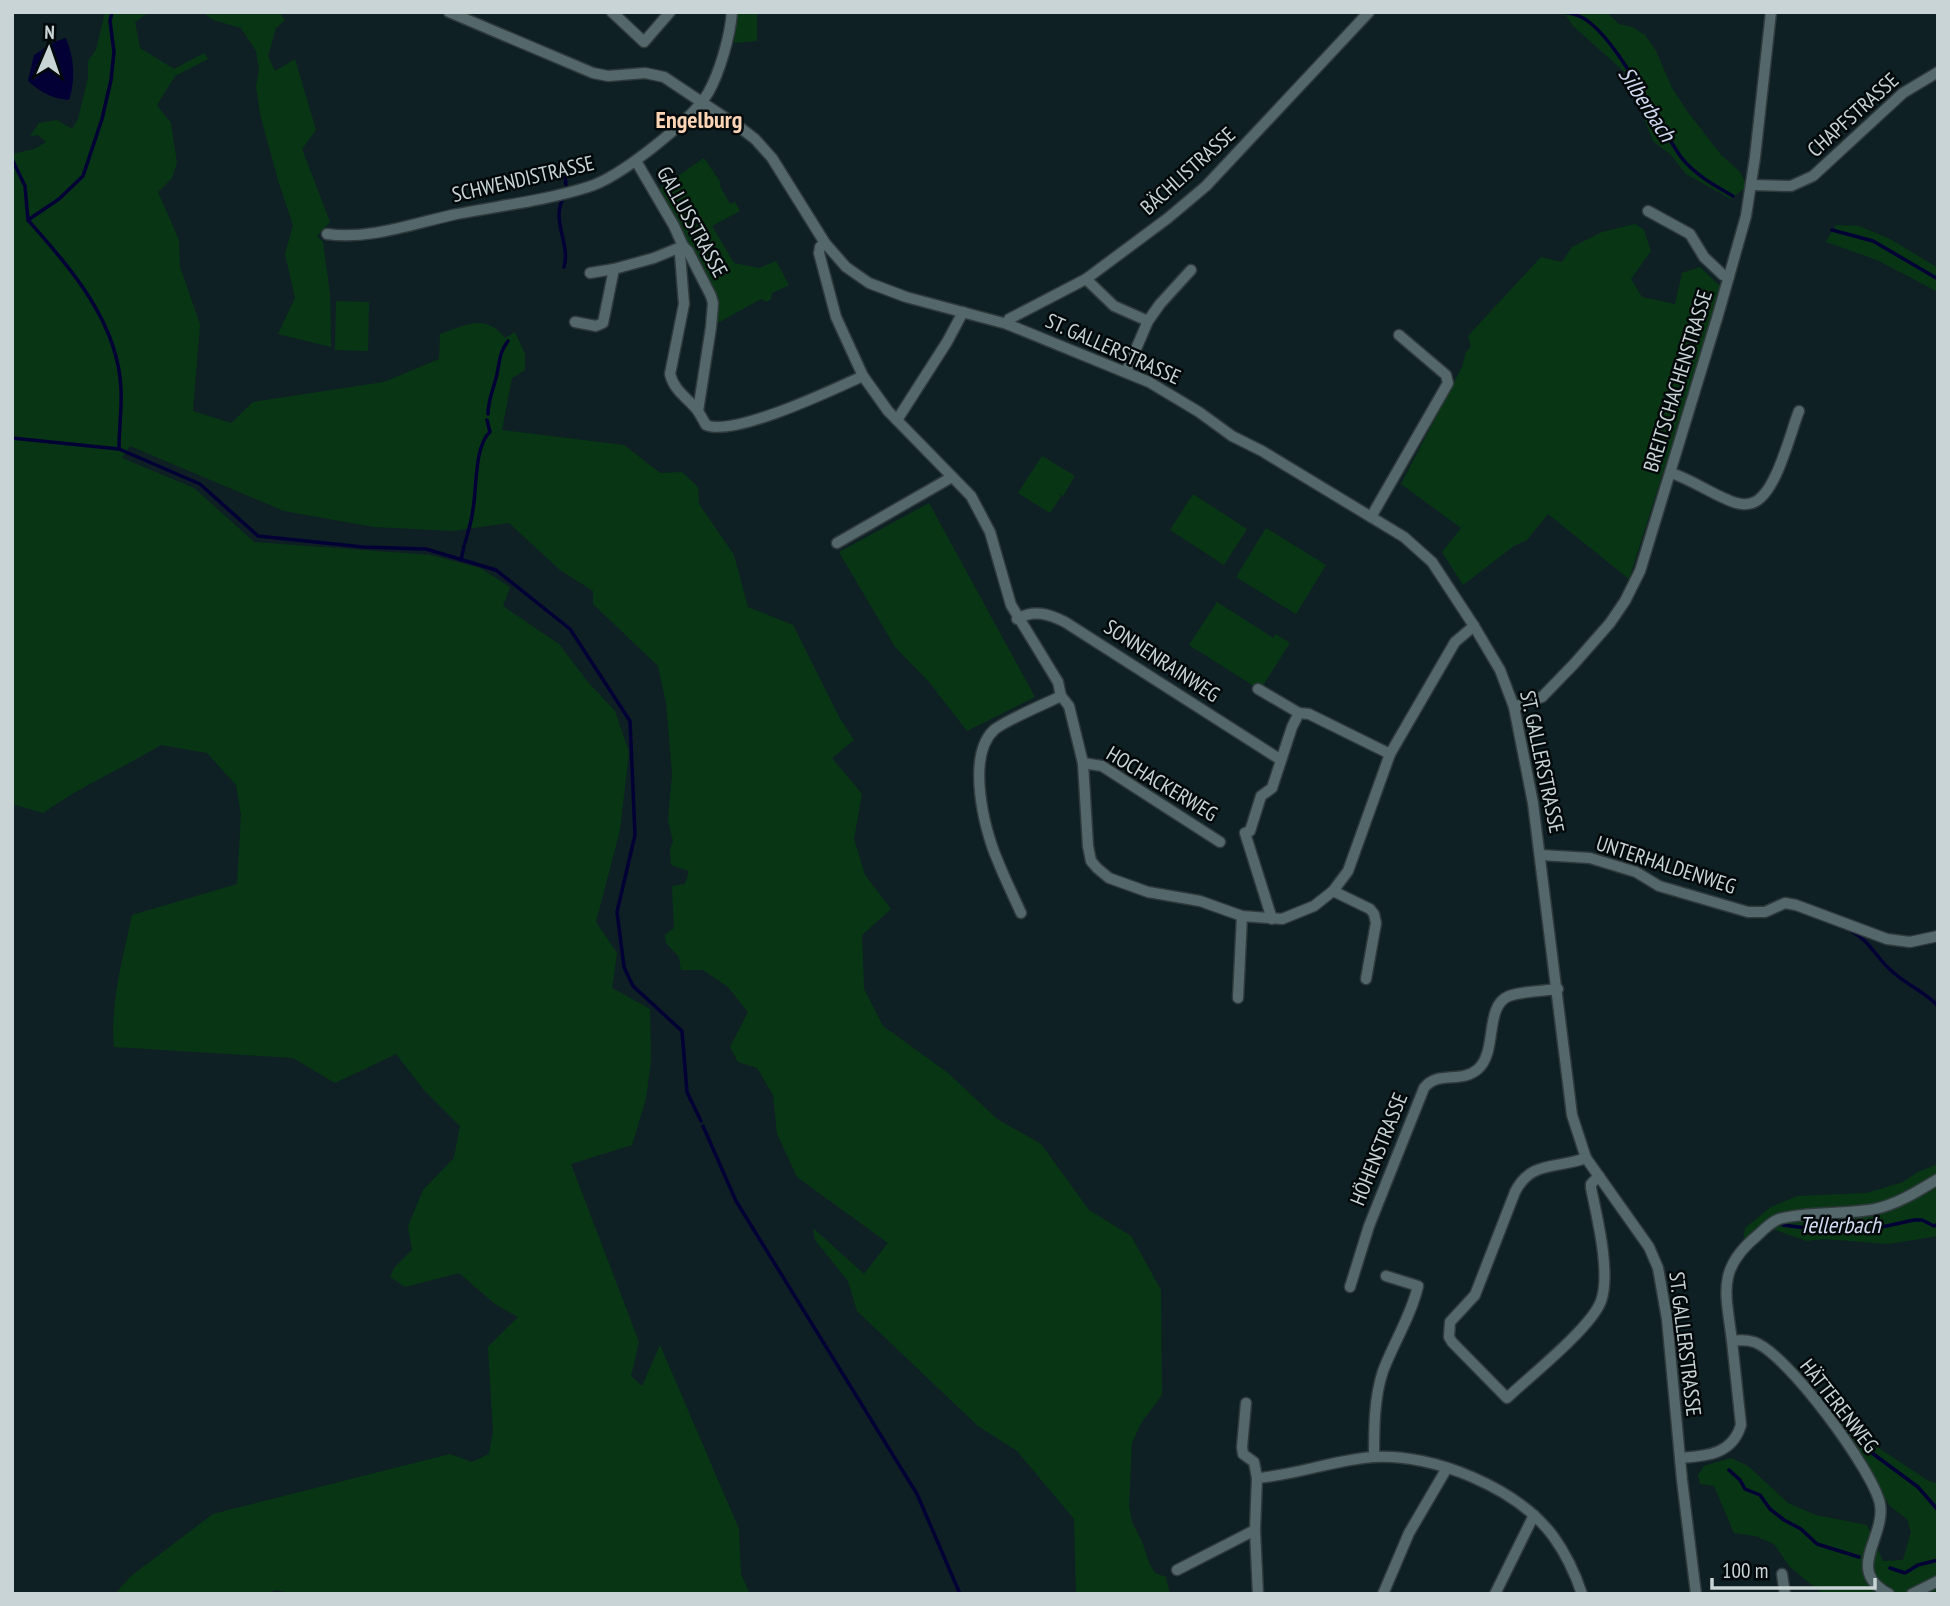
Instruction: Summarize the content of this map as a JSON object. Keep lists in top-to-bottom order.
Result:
{
  "streets": {
    "street": [
      "CHAPFSTRASSE",
      "BÄCHLISTRASSE",
      "SCHWENDISTRASSE",
      "GALLUSSTRASSE",
      "ST. GALLERSTRASSE",
      "BREITSCHACHENSTRASSE",
      "SONNENRAINWEG",
      "HOCHACKERWEG",
      "UNTERHALDENWEG",
      "HÖHENSTRASSE",
      "HÄTTERENWEG"
    ]
  },
  "crossings": [
    ["CHAPFSTRASSE", "BREITSCHACHENSTRASSE"],
    ["BÄCHLISTRASSE", "ST. GALLERSTRASSE"],
    ["SCHWENDISTRASSE", "GALLUSSTRASSE"],
    ["SCHWENDISTRASSE", "ST. GALLERSTRASSE"],
    ["ST. GALLERSTRASSE", "BREITSCHACHENSTRASSE"],
    ["ST. GALLERSTRASSE", "UNTERHALDENWEG"],
    ["ST. GALLERSTRASSE", "HÖHENSTRASSE"]
  ],
  "districts": ["Engelburg"],
  "water": ["Silberbach", "Tellerbach"],
  "scale_bar": "100 m",
  "north": "top"
}
